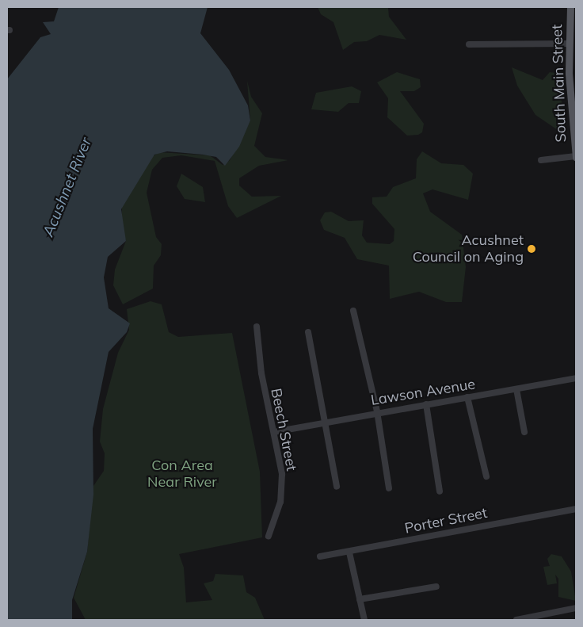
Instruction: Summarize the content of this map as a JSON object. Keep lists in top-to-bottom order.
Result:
{
  "streets": {
    "main road": ["South Main Street"],
    "street": ["Lawson Avenue", "Beech Street", "Porter Street"]
  },
  "crossings": [
    ["Lawson Avenue", "Beech Street"]
  ],
  "water": ["Acushnet River"],
  "parks": ["Con Area Near River"],
  "places": ["Acushnet Council on Aging"]
}
